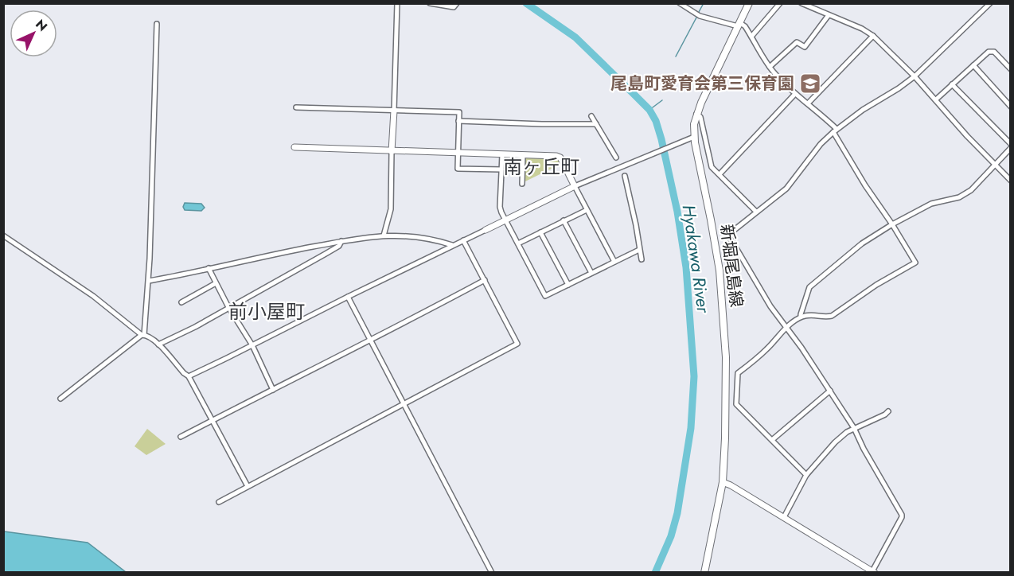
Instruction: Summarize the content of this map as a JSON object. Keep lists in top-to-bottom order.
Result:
{
  "streets": {
    "main road": ["新堀尾島線"]
  },
  "districts": ["南ヶ丘町", "前小屋町"],
  "water": ["Hyakawa River"],
  "places": {
    "school or university": ["尾島町愛育会第三保育園"]
  },
  "north": "top right"
}
